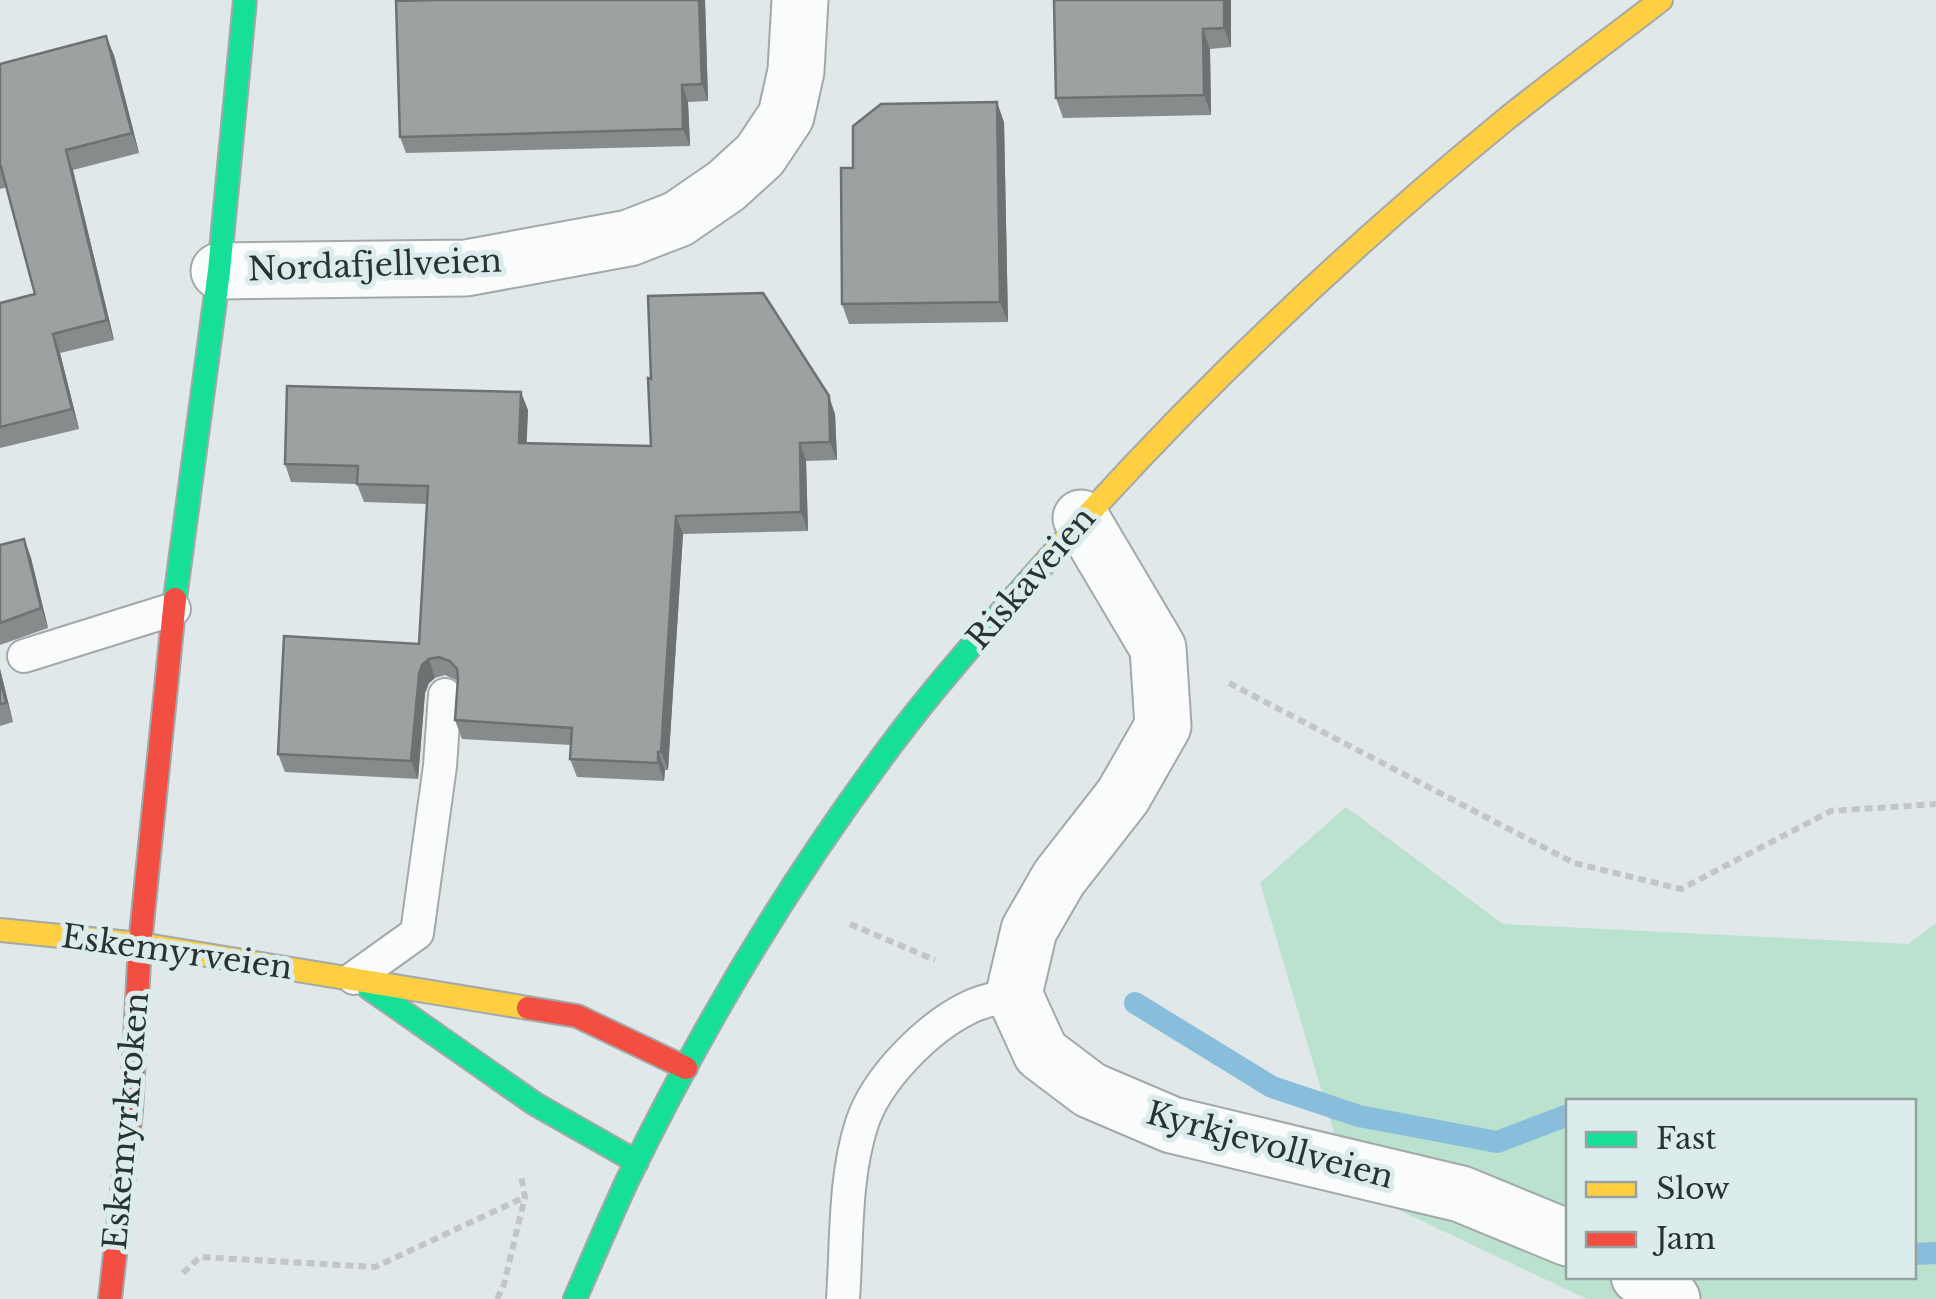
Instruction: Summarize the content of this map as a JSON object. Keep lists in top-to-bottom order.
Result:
{
  "streets": {
    "street": [
      "Nordafjellveien",
      "Riskaveien",
      "Eskemyrveien",
      "Eskemyrkroken",
      "Kyrkjevollveien"
    ]
  },
  "crossings": [
    ["Nordafjellveien", "Eskemyrveien"],
    ["Nordafjellveien", "Eskemyrkroken"],
    ["Riskaveien", "Eskemyrveien"],
    ["Eskemyrveien", "Eskemyrkroken"]
  ],
  "legend": ["Fast", "Slow", "Jam"]
}
